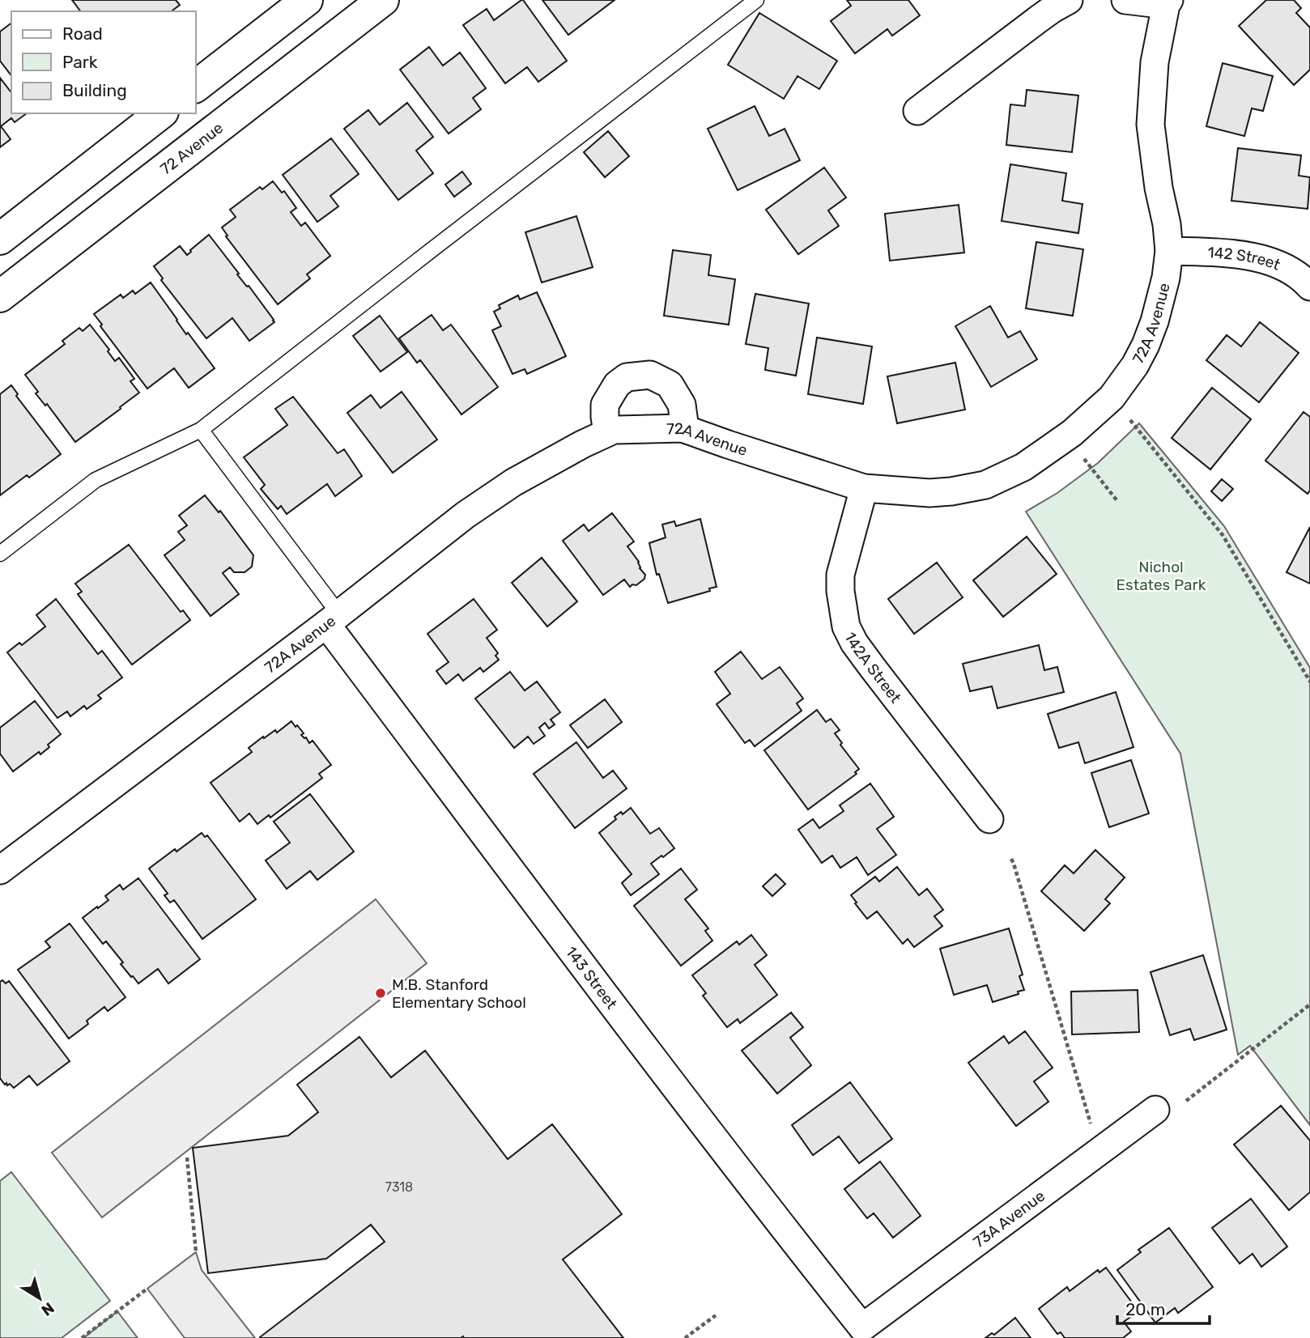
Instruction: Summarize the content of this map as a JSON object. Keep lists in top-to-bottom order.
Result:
{
  "streets": {
    "main road": ["72 Avenue"],
    "street": [
      "142 Street",
      "72A Avenue",
      "142A Street",
      "143 Street",
      "73A Avenue"
    ]
  },
  "crossings": [
    ["142 Street", "72A Avenue"],
    ["72A Avenue", "142A Street"],
    ["72A Avenue", "143 Street"],
    ["143 Street", "73A Avenue"]
  ],
  "parks": ["Nichol Estates Park"],
  "places": ["M.B. Stanford Elementary School"],
  "house_numbers": ["7318"],
  "legend": ["Road", "Park", "Building"],
  "scale_bar": "20 m",
  "north": "bottom right"
}
